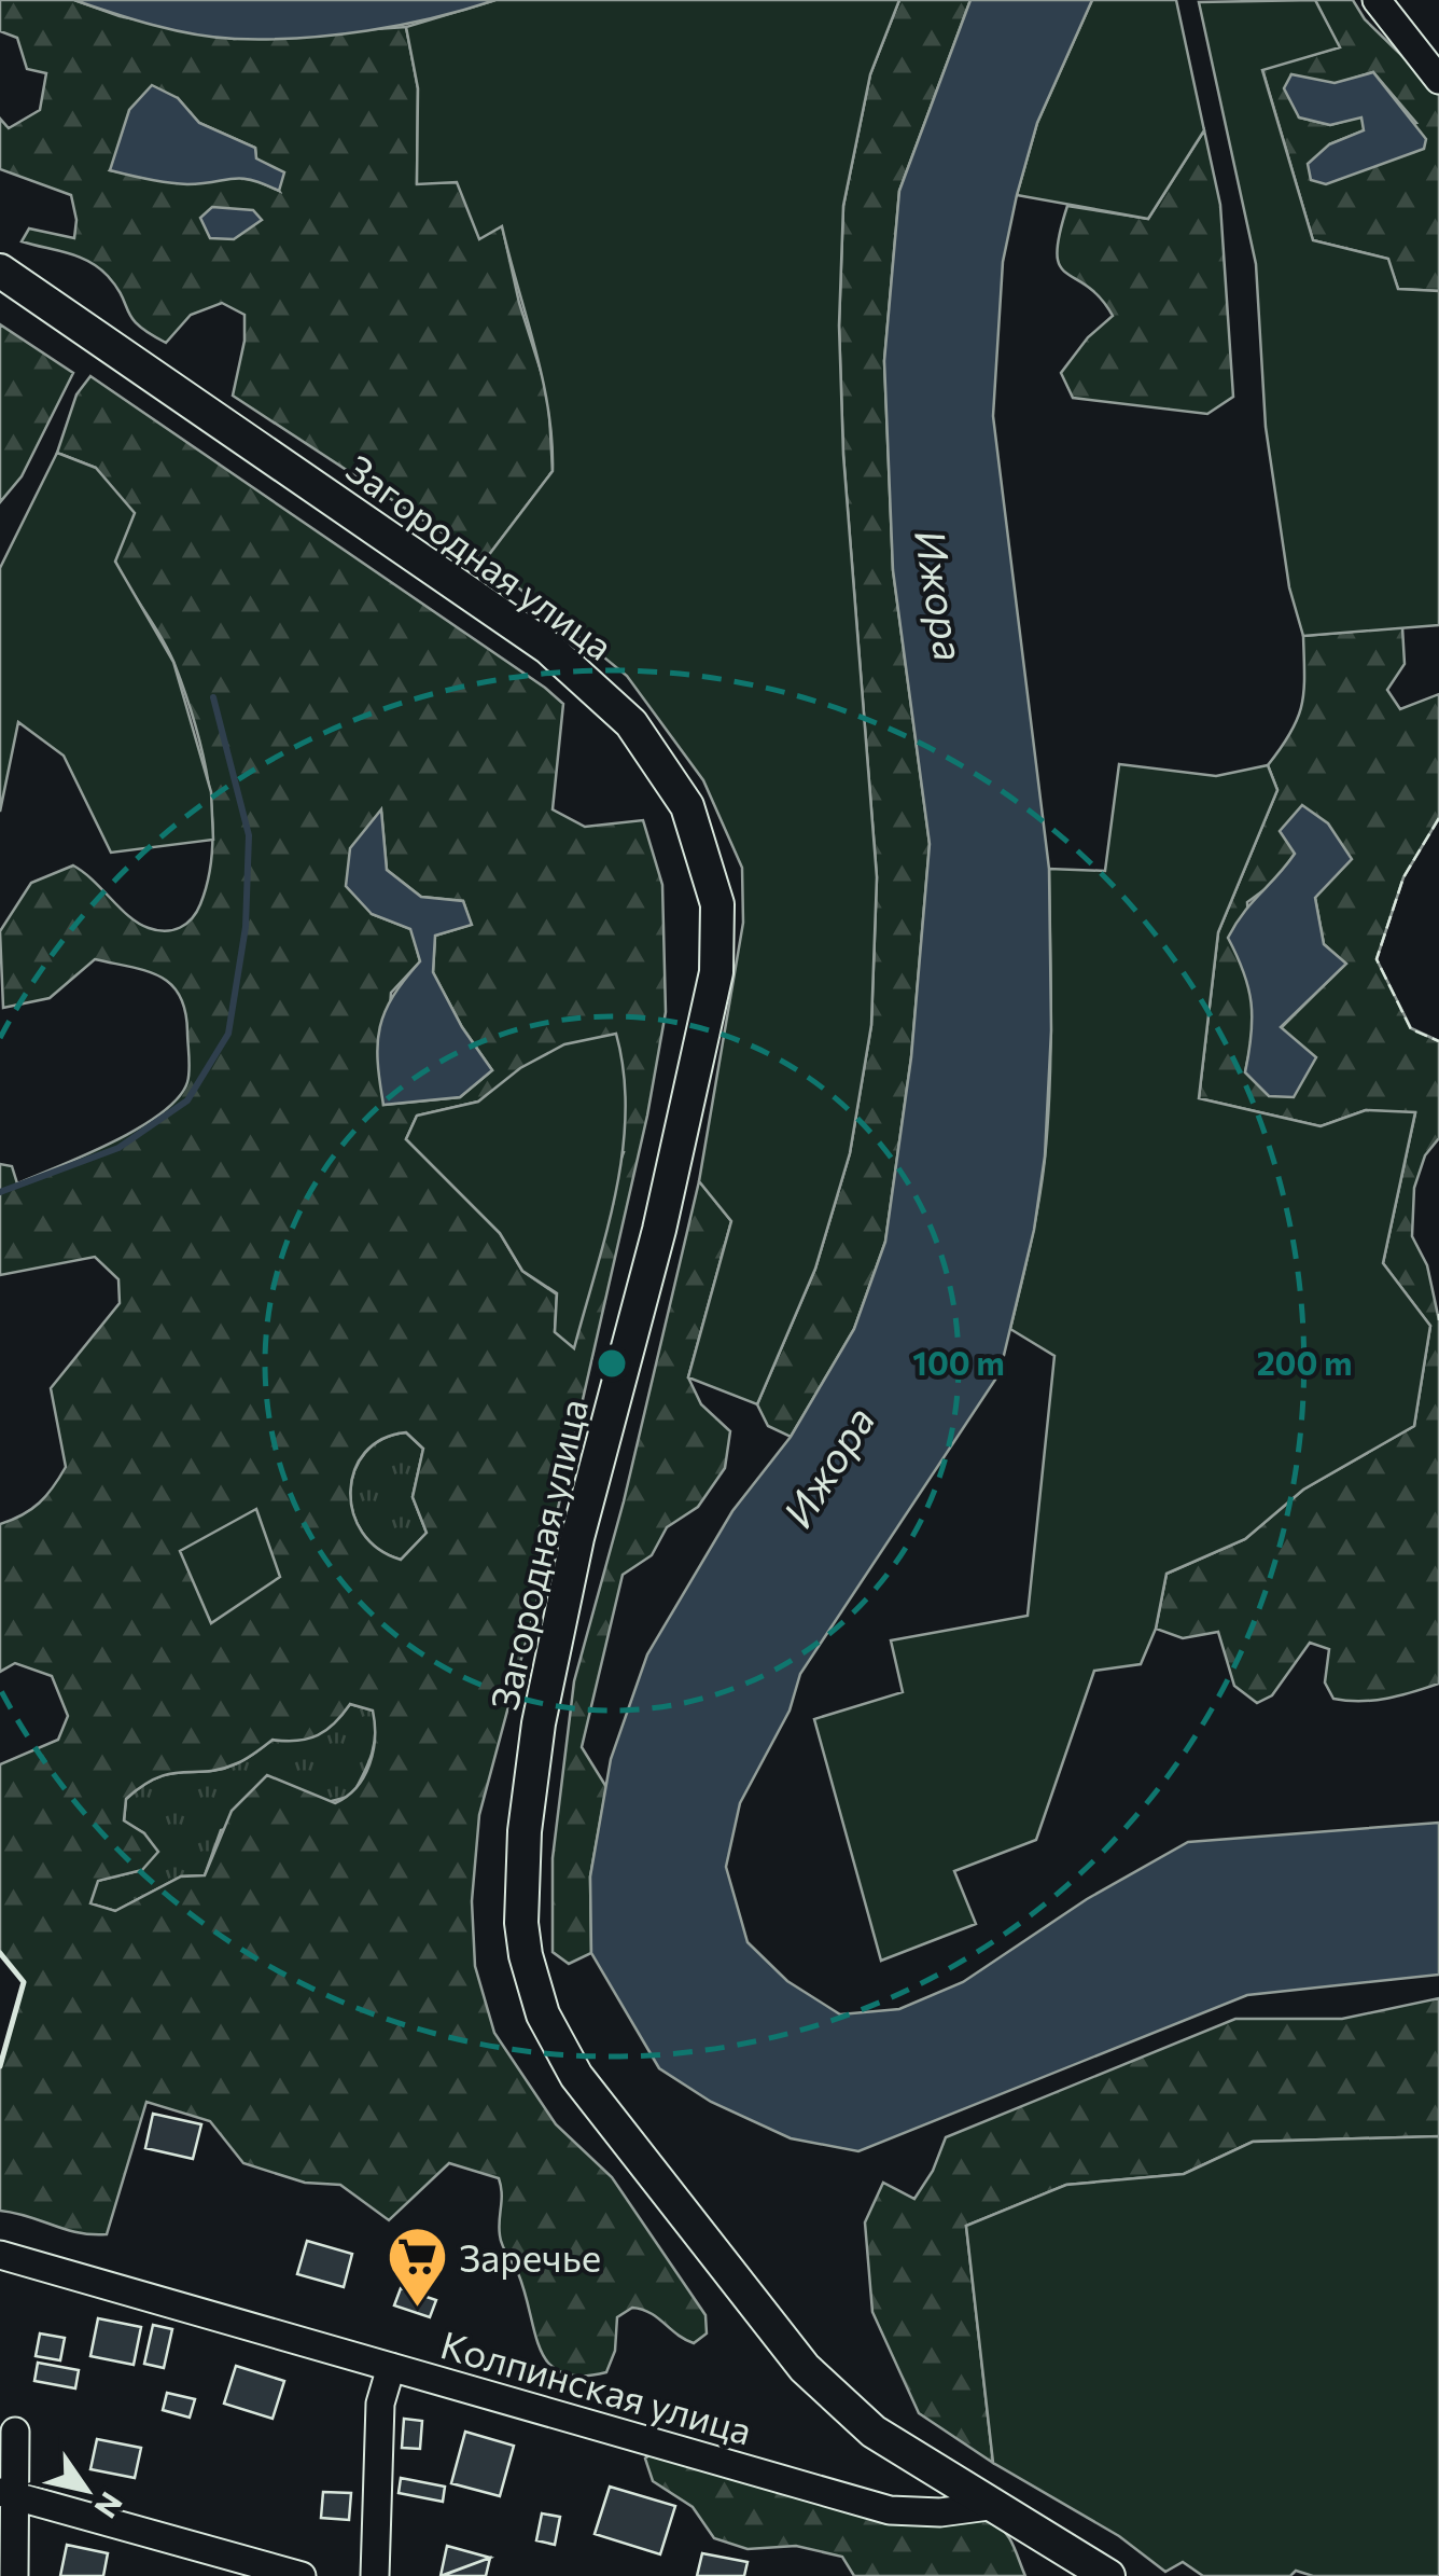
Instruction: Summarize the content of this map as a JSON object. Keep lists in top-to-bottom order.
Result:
{
  "streets": {
    "main road": ["Загородная улица"],
    "street": ["Колпинская улица"]
  },
  "crossings": [
    ["Загородная улица", "Колпинская улица"]
  ],
  "water": ["Ижора"],
  "places": {
    "supermarket": ["Заречье"]
  },
  "north": "bottom right",
  "rings": ["100 m", "200 m"]
}
